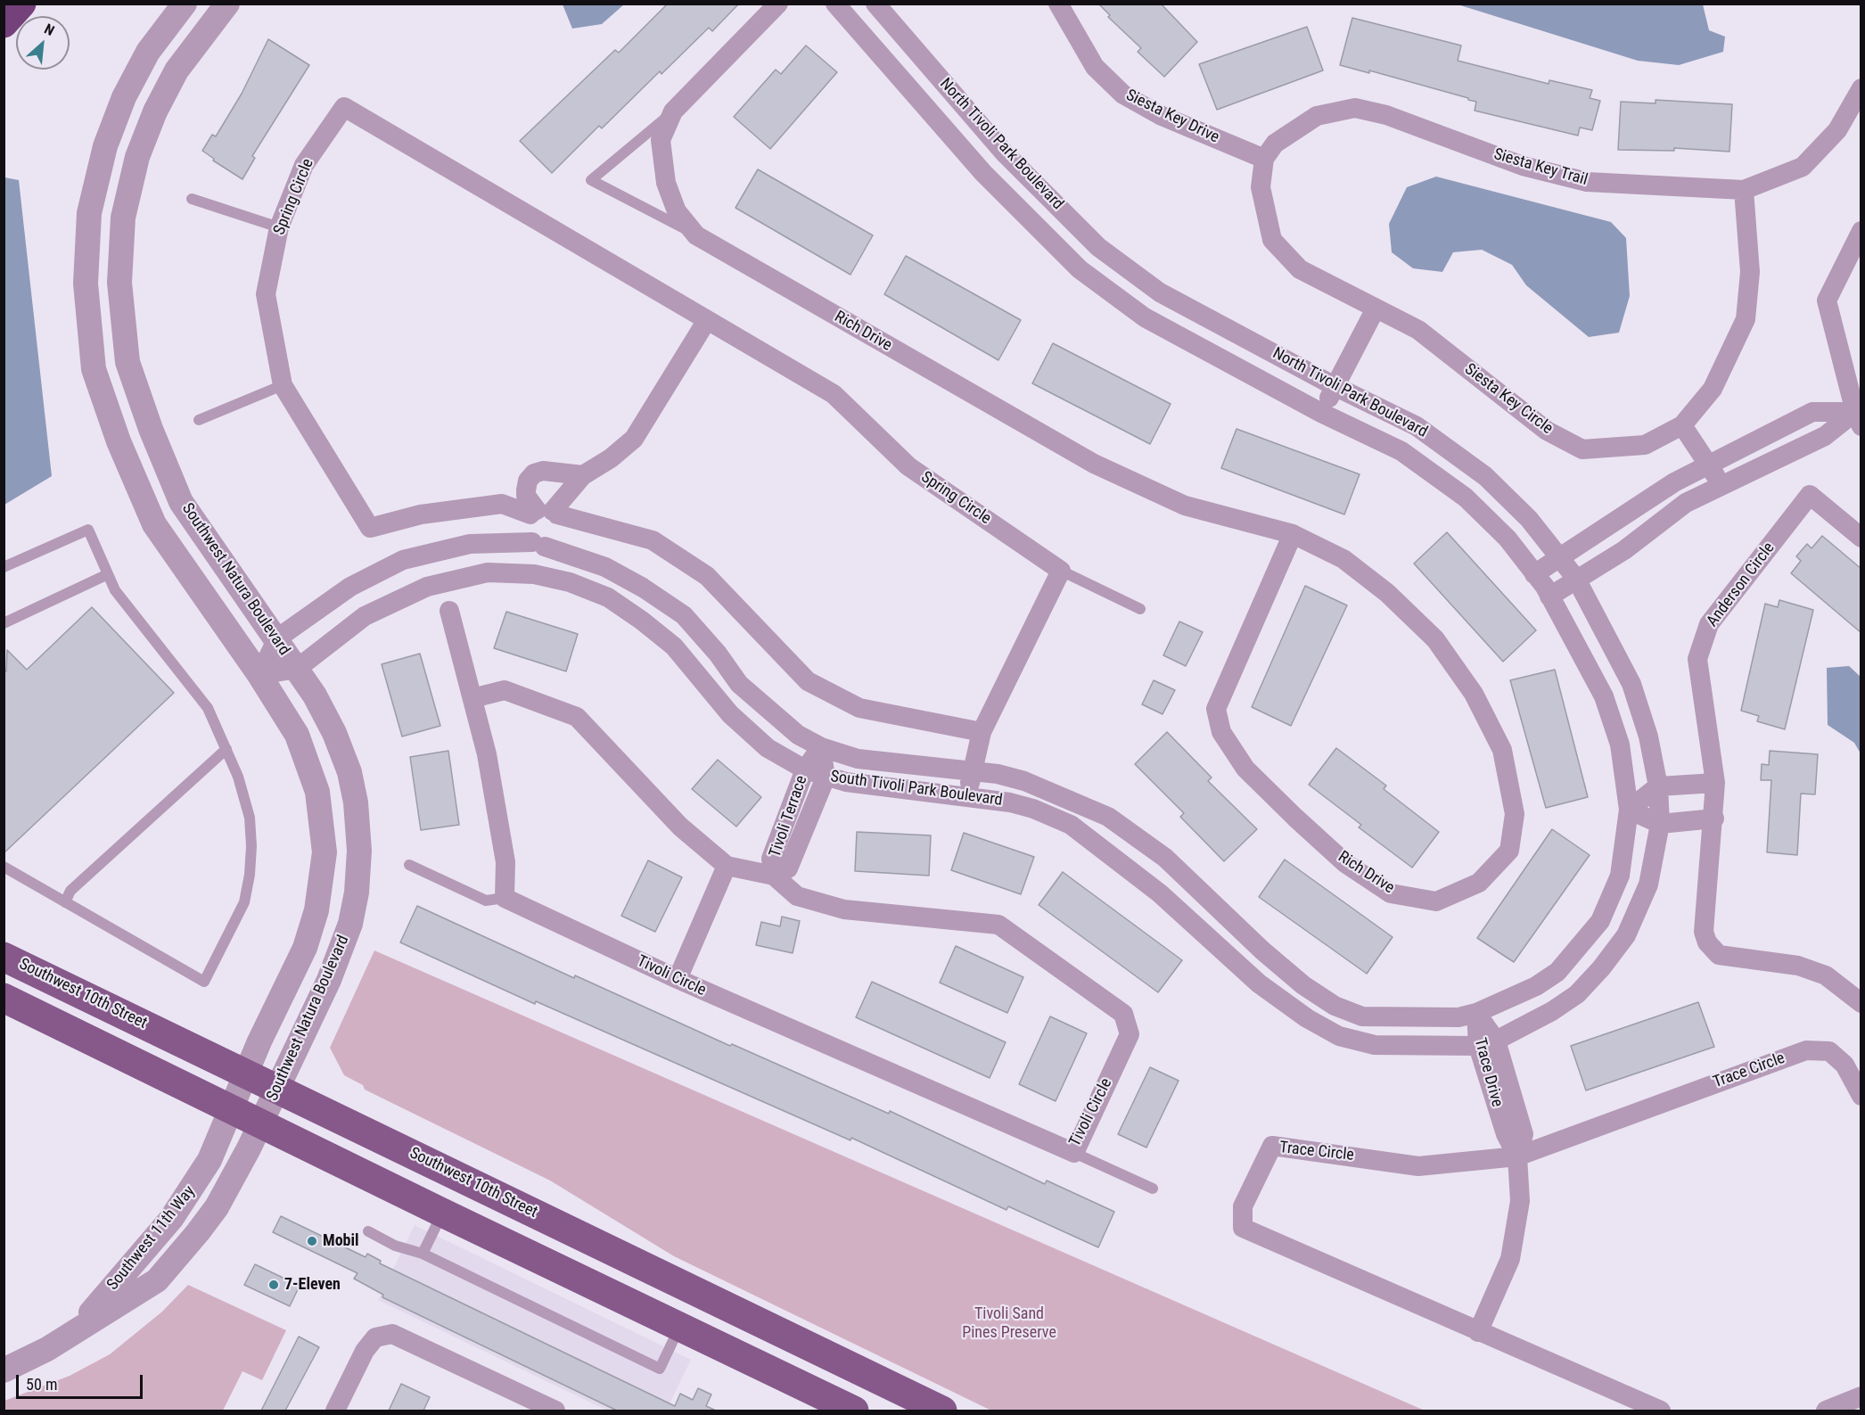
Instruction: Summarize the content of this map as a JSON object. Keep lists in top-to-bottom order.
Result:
{
  "streets": {
    "main road": ["Southwest 10th Street"],
    "street": [
      "Siesta Key Drive",
      "North Tivoli Park Boulevard",
      "Siesta Key Trail",
      "Spring Circle",
      "Rich Drive",
      "Siesta Key Circle",
      "Southwest Natura Boulevard",
      "Anderson Circle",
      "South Tivoli Park Boulevard",
      "Tivoli Terrace",
      "Tivoli Circle",
      "Trace Circle",
      "Trace Drive",
      "Southwest 11th Way"
    ]
  },
  "crossings": [
    ["Siesta Key Drive", "Siesta Key Trail"],
    ["Siesta Key Drive", "Siesta Key Circle"],
    ["North Tivoli Park Boulevard", "South Tivoli Park Boulevard"],
    ["North Tivoli Park Boulevard", "Trace Drive"],
    ["Siesta Key Trail", "Siesta Key Circle"],
    ["Spring Circle", "South Tivoli Park Boulevard"],
    ["Southwest Natura Boulevard", "South Tivoli Park Boulevard"],
    ["Southwest Natura Boulevard", "Southwest 10th Street"],
    ["Southwest Natura Boulevard", "Southwest 11th Way"],
    ["South Tivoli Park Boulevard", "Tivoli Terrace"],
    ["South Tivoli Park Boulevard", "Trace Drive"],
    ["Tivoli Terrace", "Tivoli Circle"],
    ["Trace Circle", "Trace Drive"]
  ],
  "parks": ["Tivoli Sand Pines Preserve"],
  "places": ["Mobil", "7-Eleven"],
  "scale_bar": "50 m",
  "north": "top right"
}
